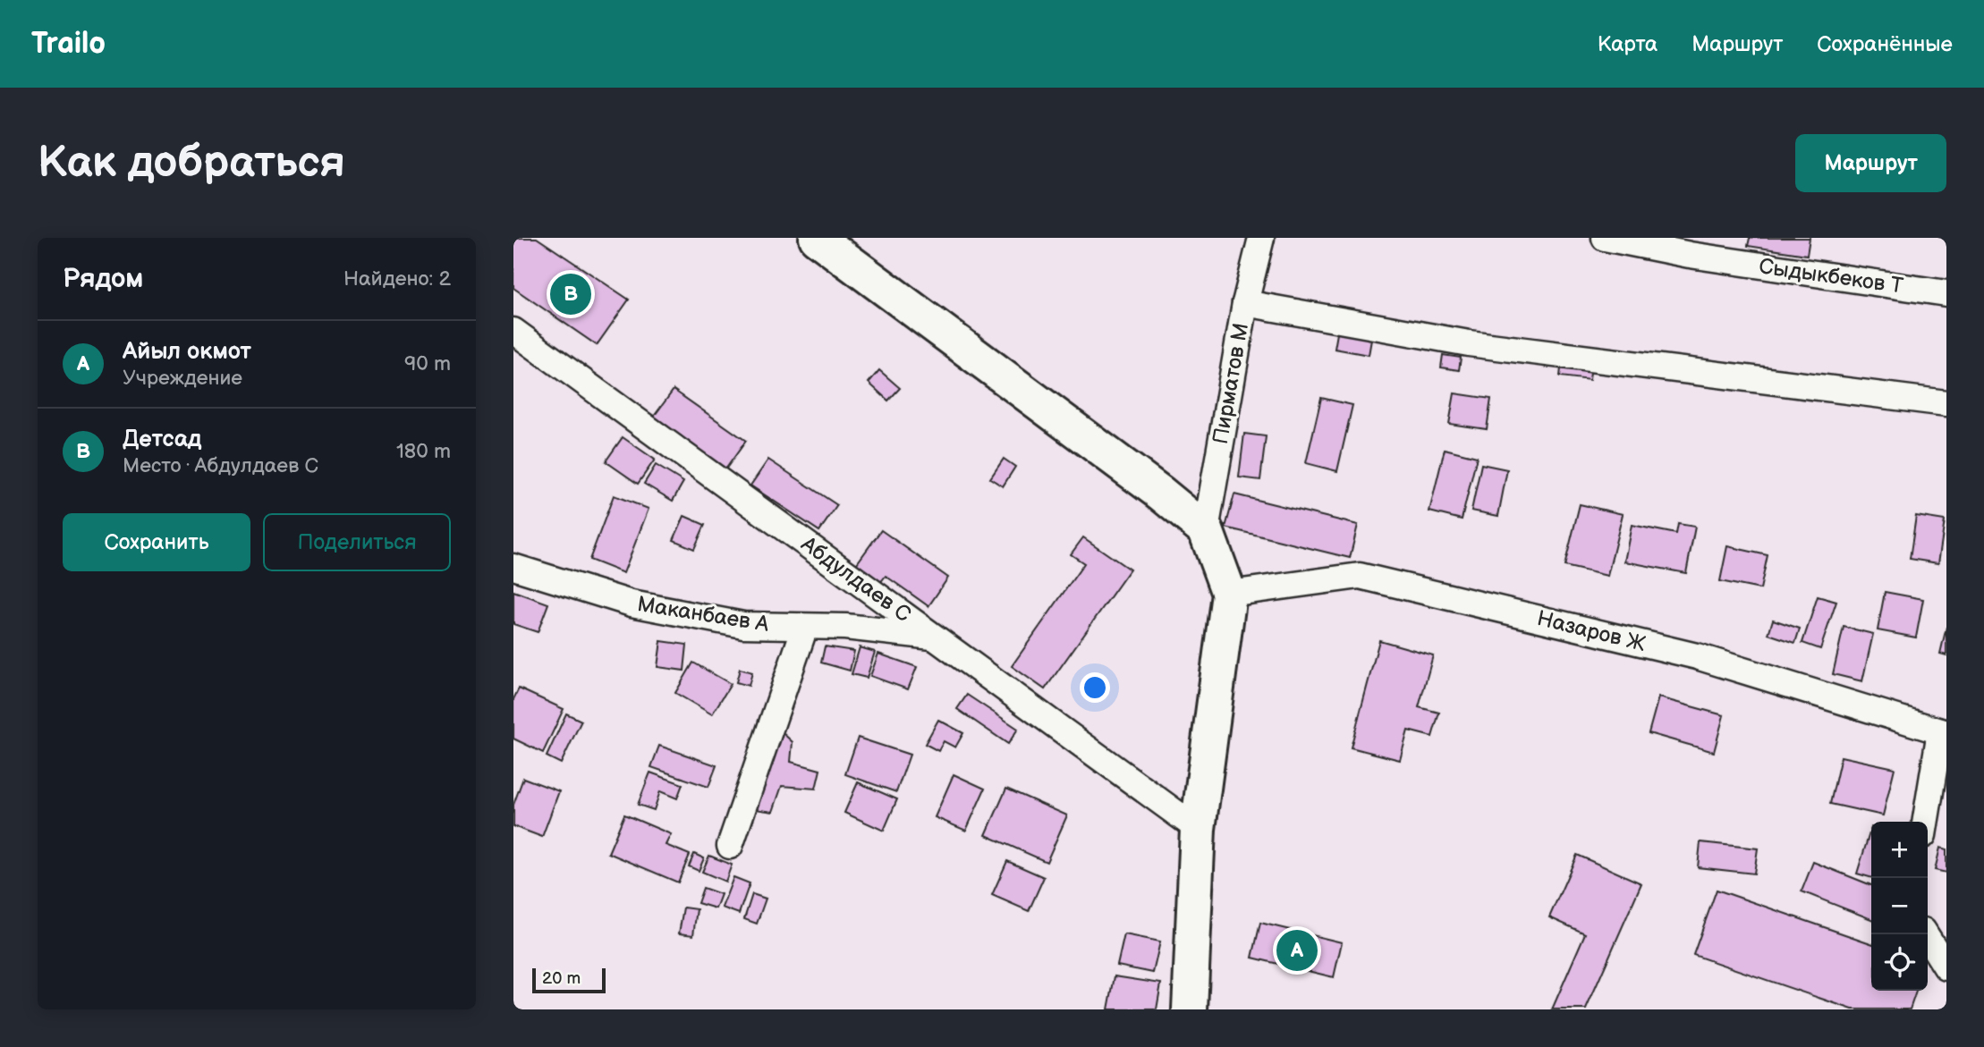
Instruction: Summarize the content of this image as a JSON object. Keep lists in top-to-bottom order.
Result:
{
  "streets": {
    "street": [
      "Сыдыкбеков Т",
      "Пирматов М",
      "Абдулдаев С",
      "Маканбаев А",
      "Назаров Ж"
    ]
  },
  "crossings": [
    ["Абдулдаев С", "Маканбаев А"]
  ],
  "scale_bar": "20 m",
  "page": {
    "header": "Trailo",
    "nav": ["Карта", "Маршрут", "Сохранённые"],
    "buttons": [
      "Маршрут",
      ["Сохранить", "Поделиться"]
    ],
    "title": "Как добраться",
    "heading": ["Рядом", "Найдено: 2"],
    "pins": ["B", "A"],
    "list": [
      {
        "mark": "A",
        "name": "Айыл окмот",
        "note": "Учреждение",
        "value": "90 m"
      },
      {
        "mark": "B",
        "name": "Детсад",
        "note": "Место · Абдулдаев С",
        "value": "180 m"
      }
    ],
    "map_buttons": ["+", "−"],
    "scale": "20 m"
  }
}
